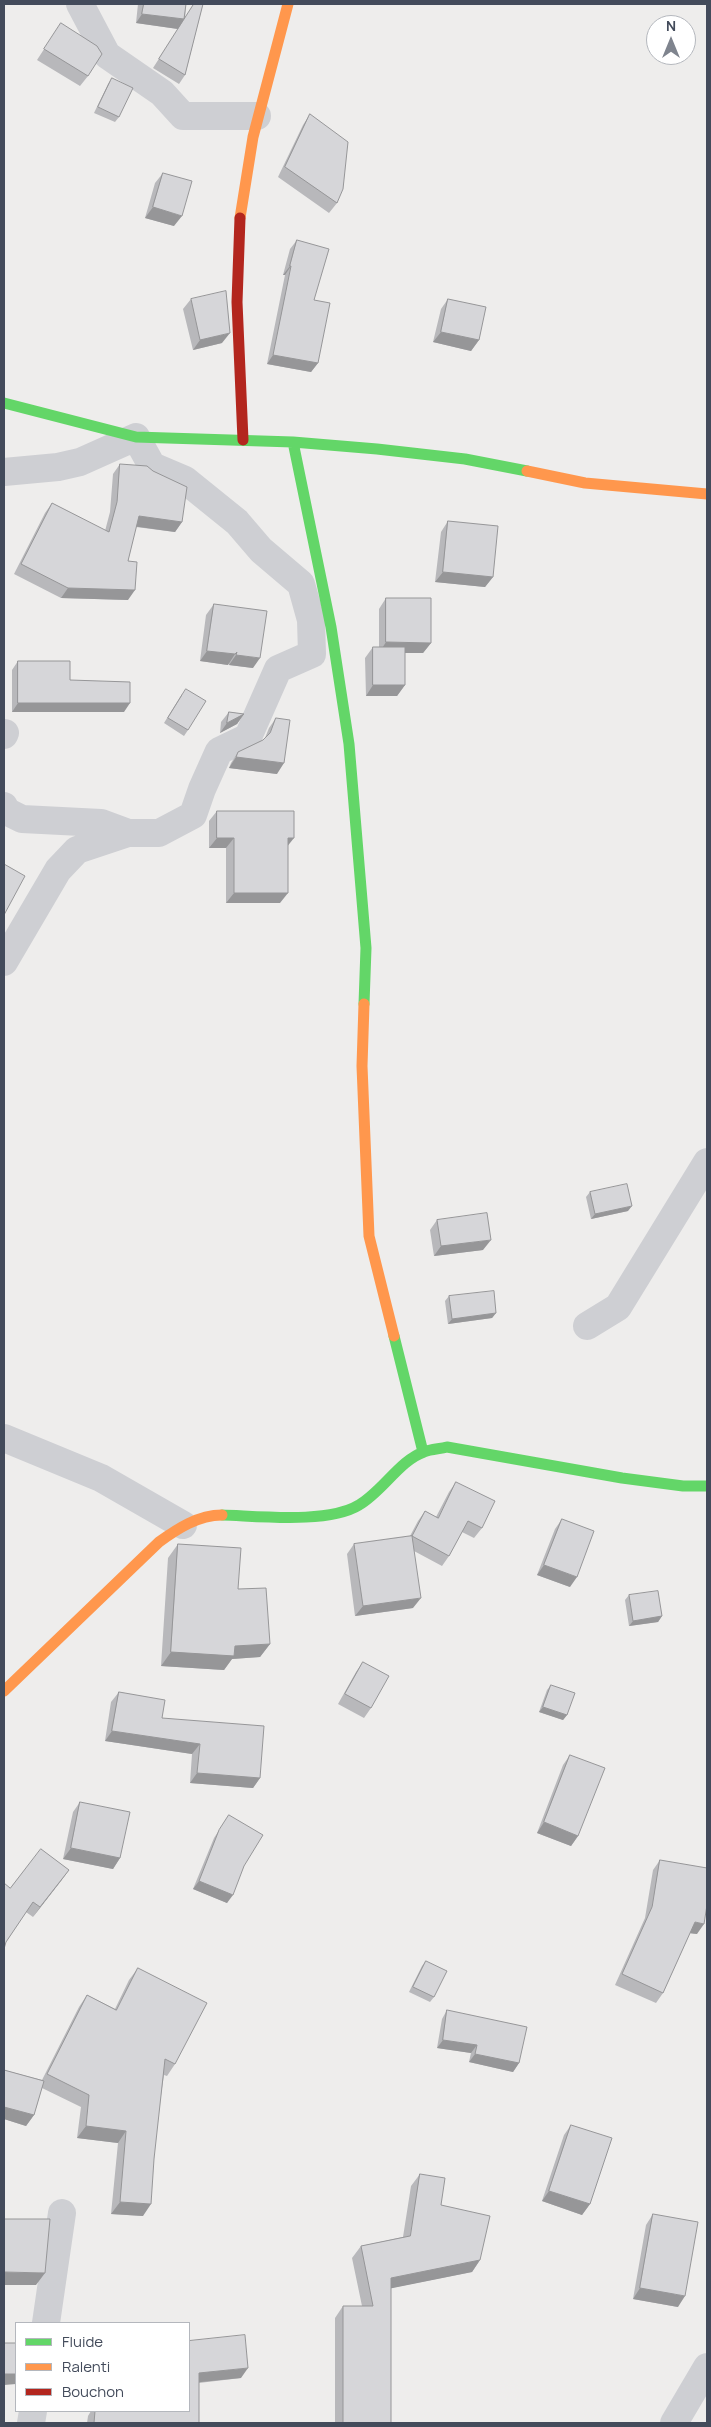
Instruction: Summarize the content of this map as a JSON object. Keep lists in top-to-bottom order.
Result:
{
  "legend": ["Fluide", "Ralenti", "Bouchon"],
  "north": "top"
}
